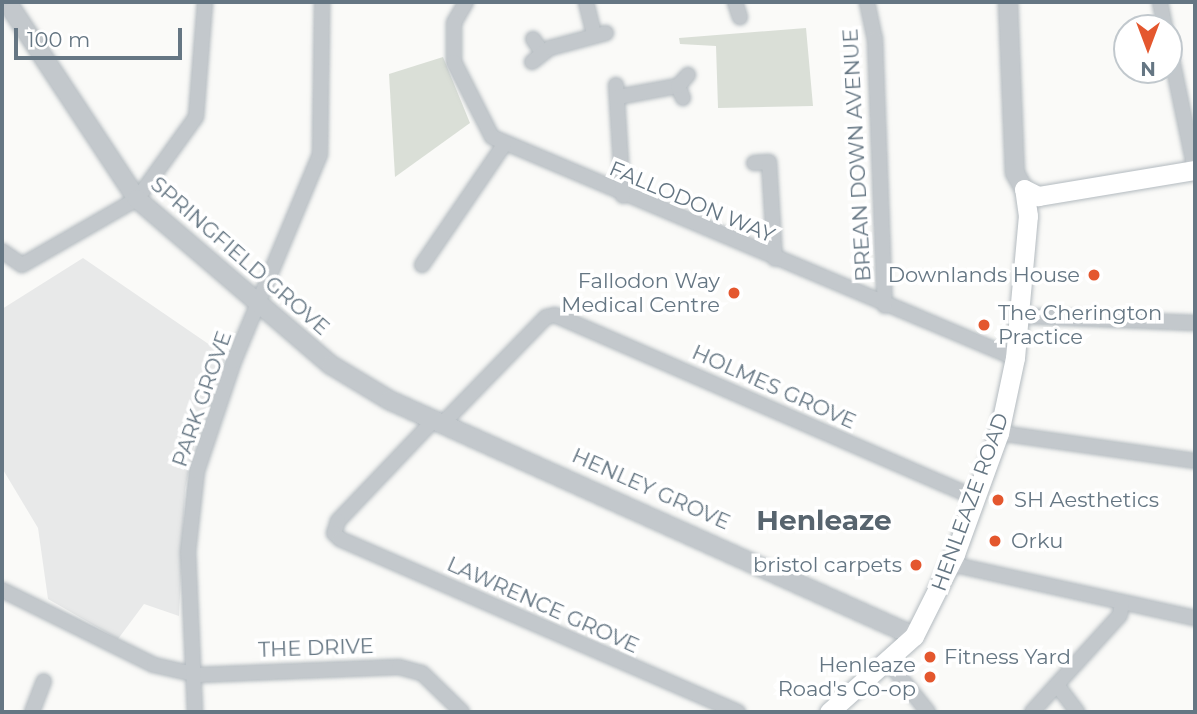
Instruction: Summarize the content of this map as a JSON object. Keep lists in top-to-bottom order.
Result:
{
  "streets": {
    "main road": ["HENLEAZE ROAD"],
    "street": [
      "BREAN DOWN AVENUE",
      "FALLODON WAY",
      "SPRINGFIELD GROVE",
      "HOLMES GROVE",
      "PARK GROVE",
      "HENLEY GROVE",
      "LAWRENCE GROVE",
      "THE DRIVE"
    ]
  },
  "crossings": [
    ["BREAN DOWN AVENUE", "FALLODON WAY"],
    ["FALLODON WAY", "HENLEAZE ROAD"],
    ["SPRINGFIELD GROVE", "HOLMES GROVE"],
    ["SPRINGFIELD GROVE", "PARK GROVE"],
    ["SPRINGFIELD GROVE", "HENLEY GROVE"],
    ["SPRINGFIELD GROVE", "LAWRENCE GROVE"],
    ["HOLMES GROVE", "HENLEY GROVE"],
    ["HOLMES GROVE", "HENLEAZE ROAD"],
    ["HOLMES GROVE", "LAWRENCE GROVE"],
    ["PARK GROVE", "THE DRIVE"],
    ["HENLEY GROVE", "HENLEAZE ROAD"],
    ["HENLEY GROVE", "LAWRENCE GROVE"]
  ],
  "districts": ["Henleaze"],
  "places": [
    "Downlands House",
    "Fallodon Way Medical Centre",
    "The Cherington Practice",
    "SH Aesthetics",
    "Orku",
    "bristol carpets",
    "Fitness Yard",
    "Henleaze Road's Co-op"
  ],
  "scale_bar": "100 m",
  "north": "bottom"
}
